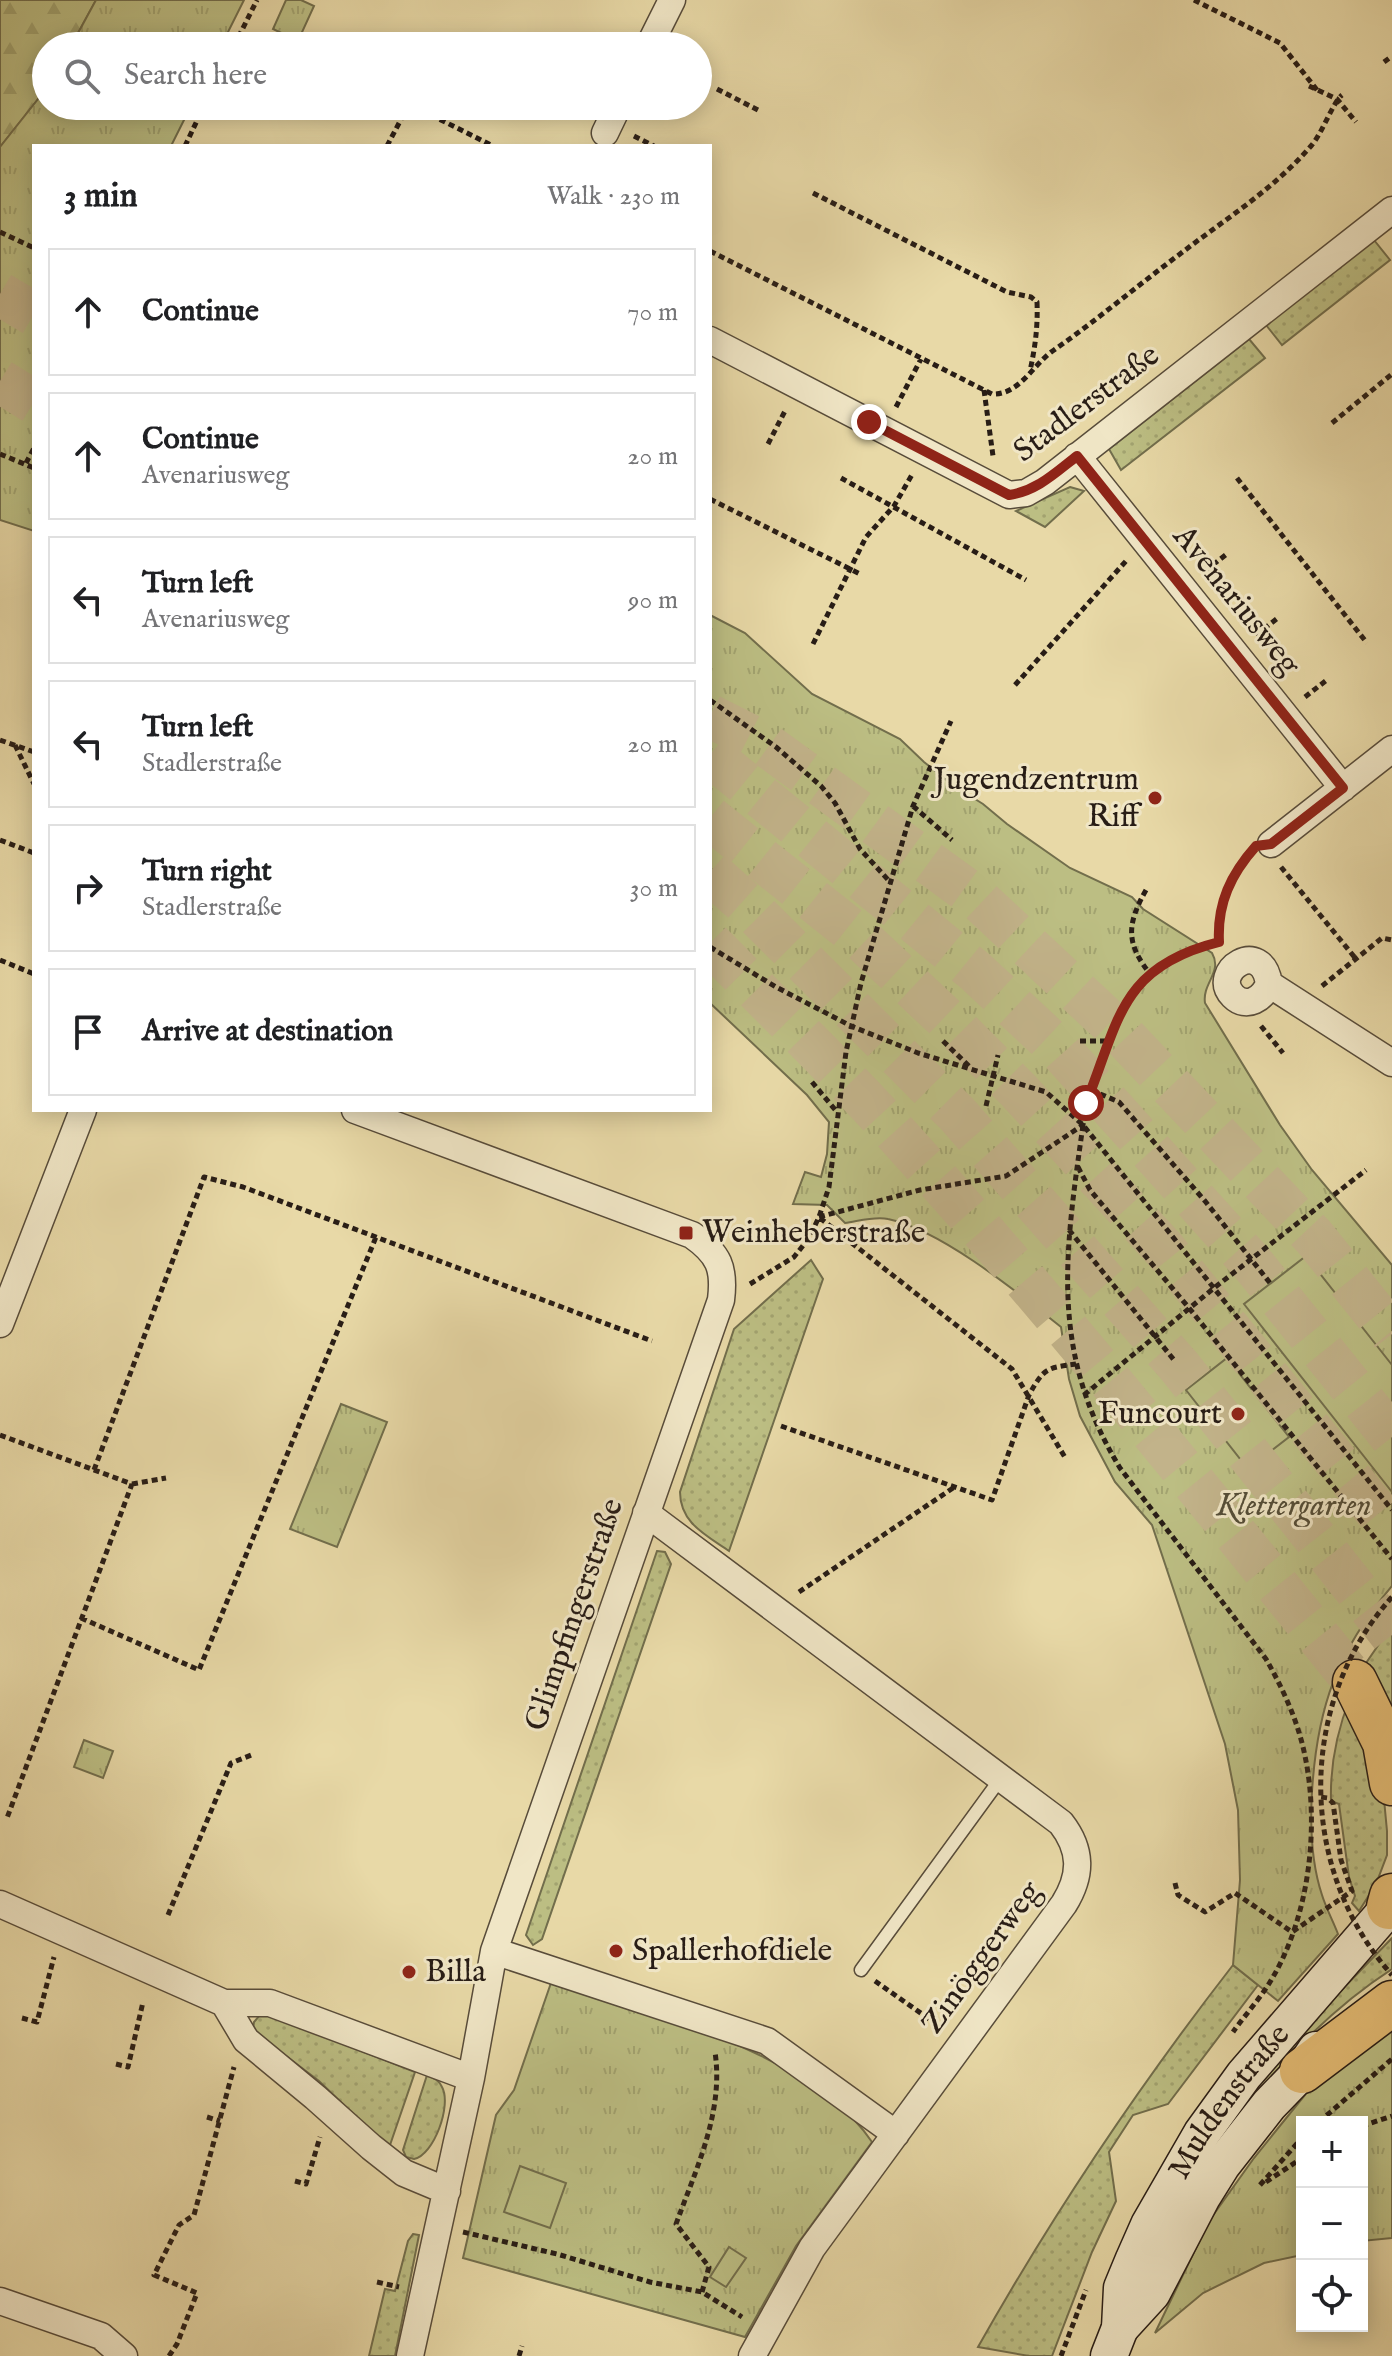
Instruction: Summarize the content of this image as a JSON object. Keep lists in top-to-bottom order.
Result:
{
  "streets": {
    "main road": ["Muldenstraße"],
    "street": [
      "Stadlerstraße",
      "Avenariusweg",
      "Glimpfingerstraße",
      "Zinöggerweg"
    ]
  },
  "crossings": [
    ["Stadlerstraße", "Avenariusweg"],
    ["Glimpfingerstraße", "Zinöggerweg"]
  ],
  "parks": ["Klettergarten"],
  "places": {
    "other": [
      "Jugendzentrum Riff",
      "Funcourt",
      "Spallerhofdiele",
      "Billa"
    ],
    "transit": ["Weinheberstraße"]
  },
  "page": {
    "search": "Search here",
    "heading": ["3 min", "Walk · 230 m"],
    "list": [
      ["Continue", "70 m"],
      ["Continue", "Avenariusweg", "20 m"],
      ["Turn left", "Avenariusweg", "90 m"],
      ["Turn left", "Stadlerstraße", "20 m"],
      ["Turn right", "Stadlerstraße", "30 m"],
      "Arrive at destination"
    ],
    "map_buttons": ["+", "−"]
  }
}
